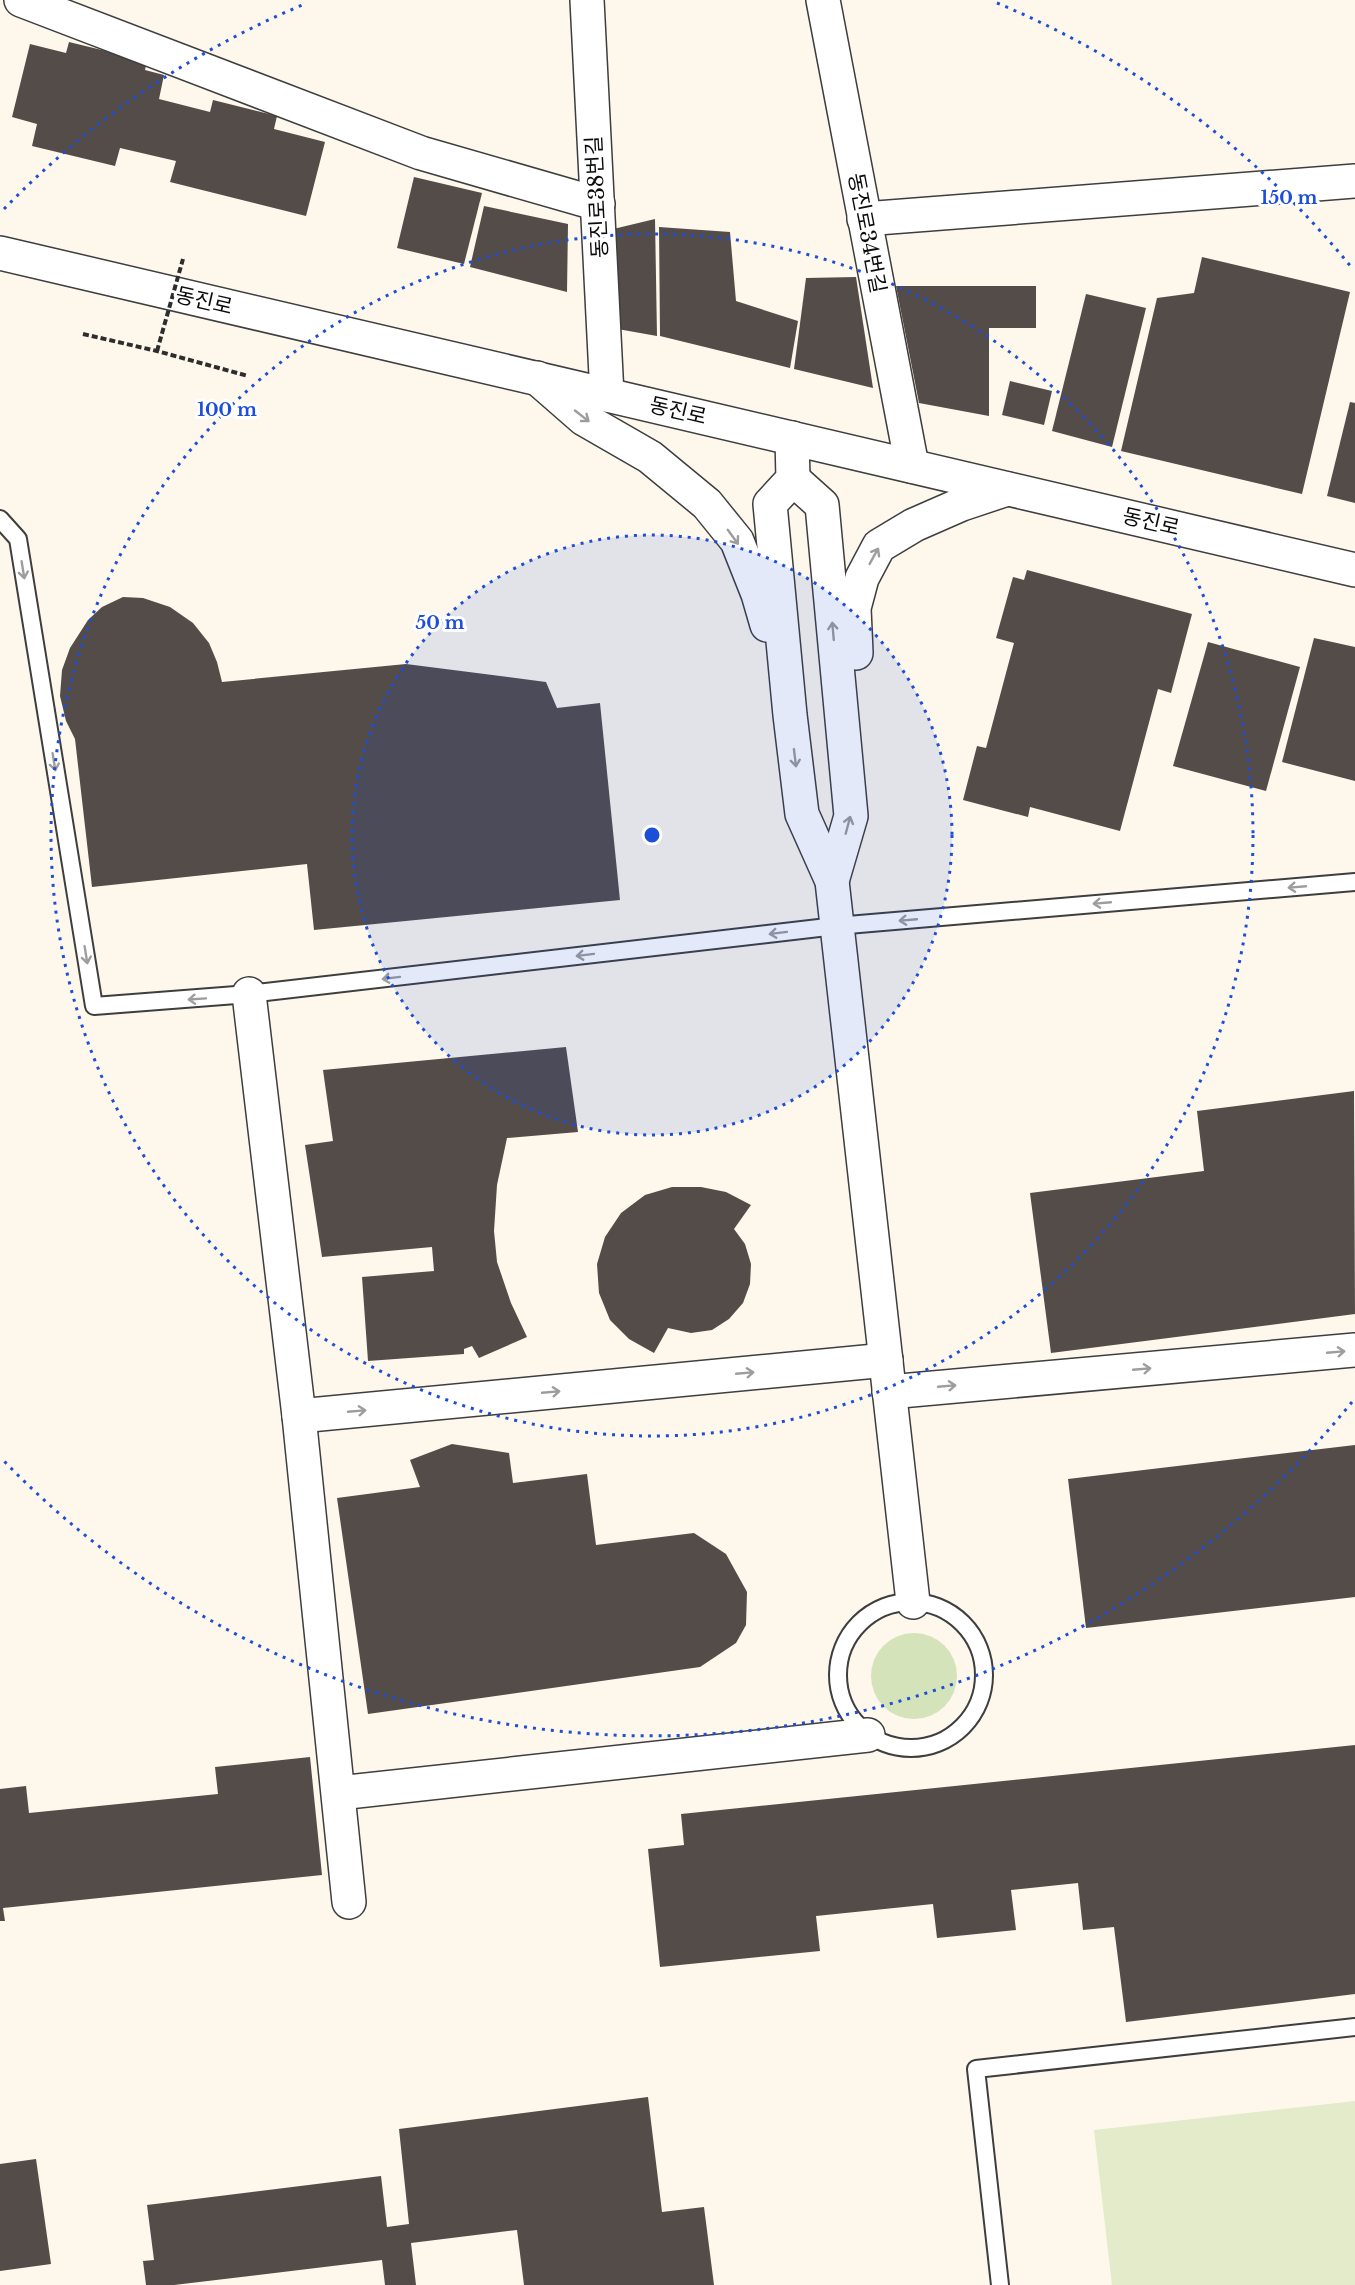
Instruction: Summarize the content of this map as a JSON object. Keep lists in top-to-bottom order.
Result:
{
  "streets": {
    "street": ["동진로38번길", "동진로34번길", "동진로"]
  },
  "crossings": [
    ["동진로38번길", "동진로"],
    ["동진로34번길", "동진로"]
  ],
  "rings": ["150 m", "100 m", "50 m"]
}
